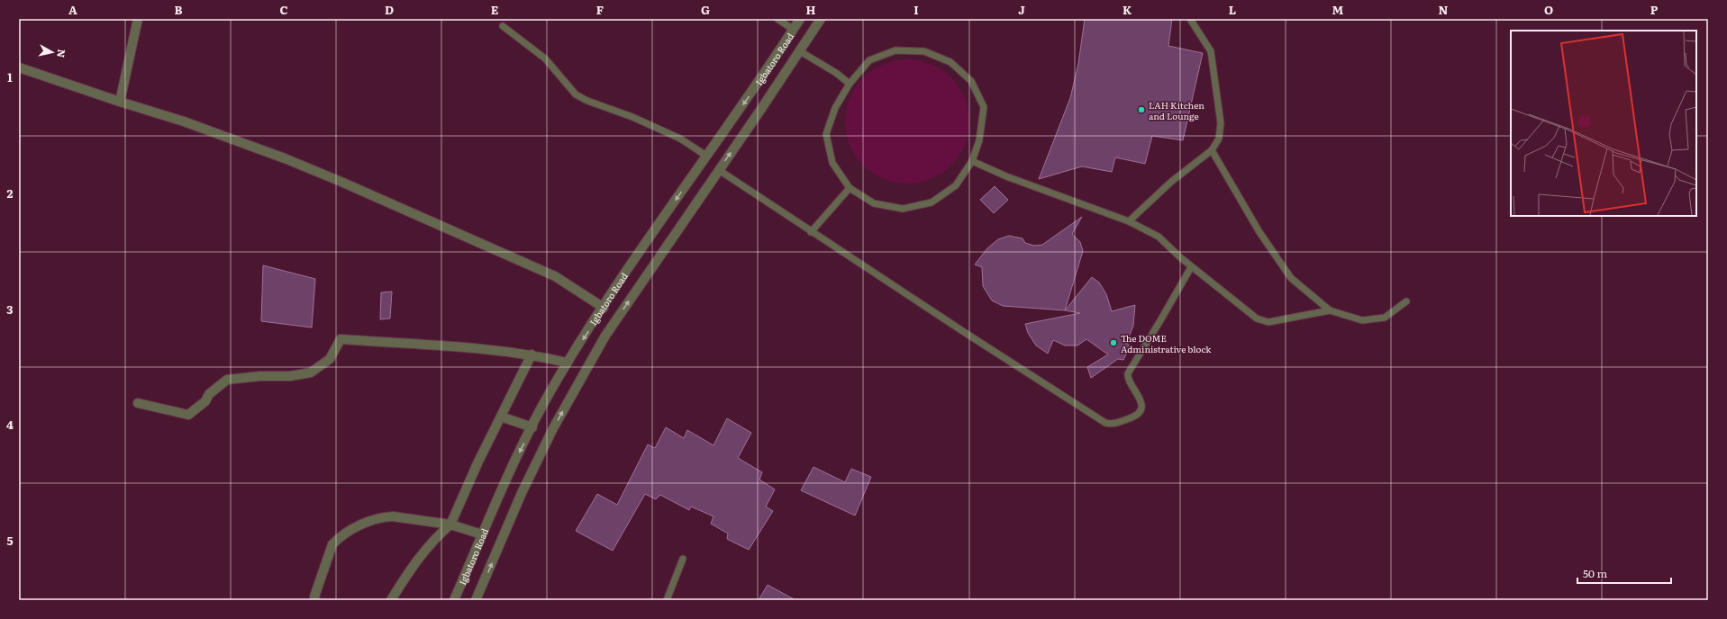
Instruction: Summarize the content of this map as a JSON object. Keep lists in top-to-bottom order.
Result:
{
  "streets": {
    "street": ["Igbatoro Road"]
  },
  "places": ["LAH Kitchen and Lounge", "The DOME Administrative block"],
  "scale_bar": "50 m",
  "north": "right",
  "grid": {
    "columns": [
      "A",
      "B",
      "C",
      "D",
      "E",
      "F",
      "G",
      "H",
      "I",
      "J",
      "K",
      "L",
      "M",
      "N",
      "O",
      "P"
    ],
    "rows": [
      "1",
      "2",
      "3",
      "4",
      "5"
    ]
  }
}
